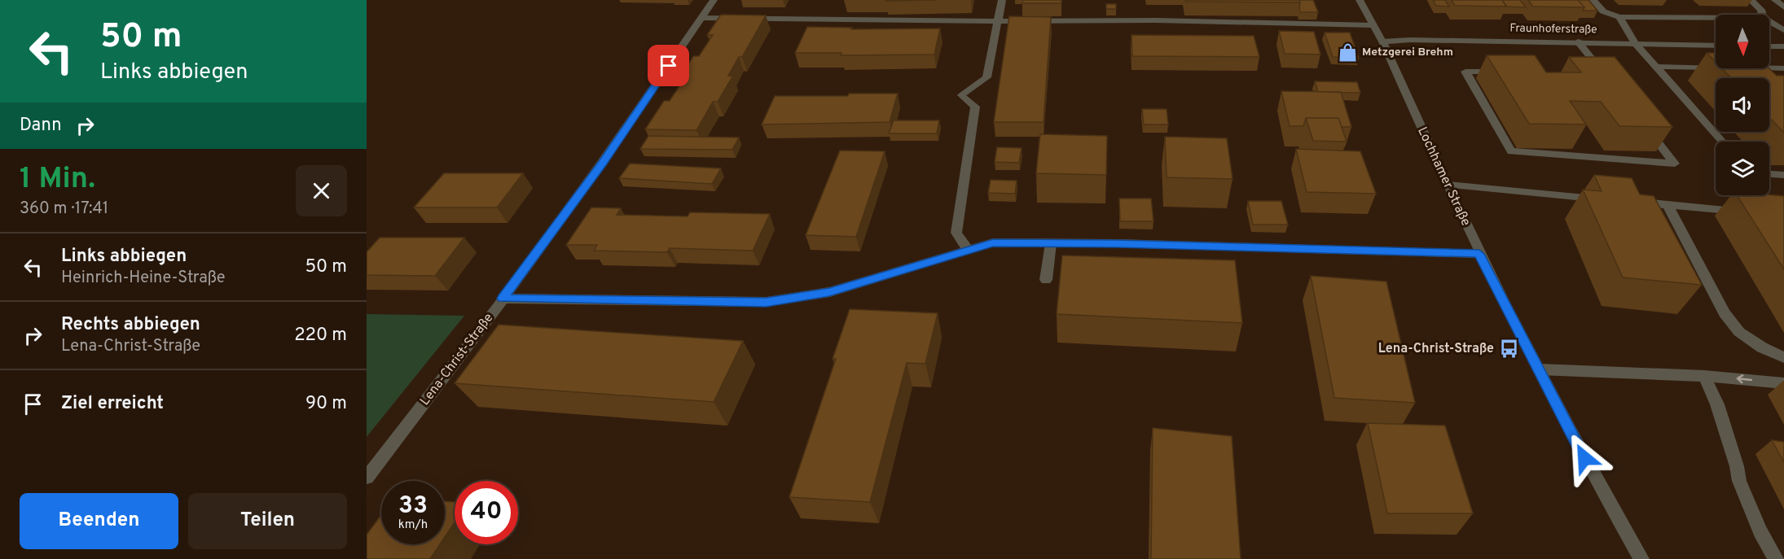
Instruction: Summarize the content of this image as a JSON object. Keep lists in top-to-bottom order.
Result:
{
  "streets": {
    "street": ["Fraunhoferstraße", "Lochhamer Straße", "Lena-Christ-Straße"]
  },
  "crossings": [
    ["Fraunhoferstraße", "Lochhamer Straße"]
  ],
  "places": {
    "shop": ["Metzgerei Brehm"],
    "bus stop": ["Lena-Christ-Straße"]
  },
  "north": "bottom",
  "page": {
    "turn": ["50 m", "Links abbiegen"],
    "then": "Dann",
    "heading": ["1 Min.", "360 m · 17:41"],
    "list": [
      {
        "name": "Links abbiegen",
        "note": "Heinrich-Heine-Straße",
        "value": "50 m"
      },
      {
        "name": "Rechts abbiegen",
        "note": "Lena-Christ-Straße",
        "value": "220 m"
      },
      {
        "name": "Ziel erreicht",
        "value": "90 m"
      }
    ],
    "speed": "33 km/h",
    "limit": "40",
    "buttons": ["Beenden", "Teilen"]
  }
}
